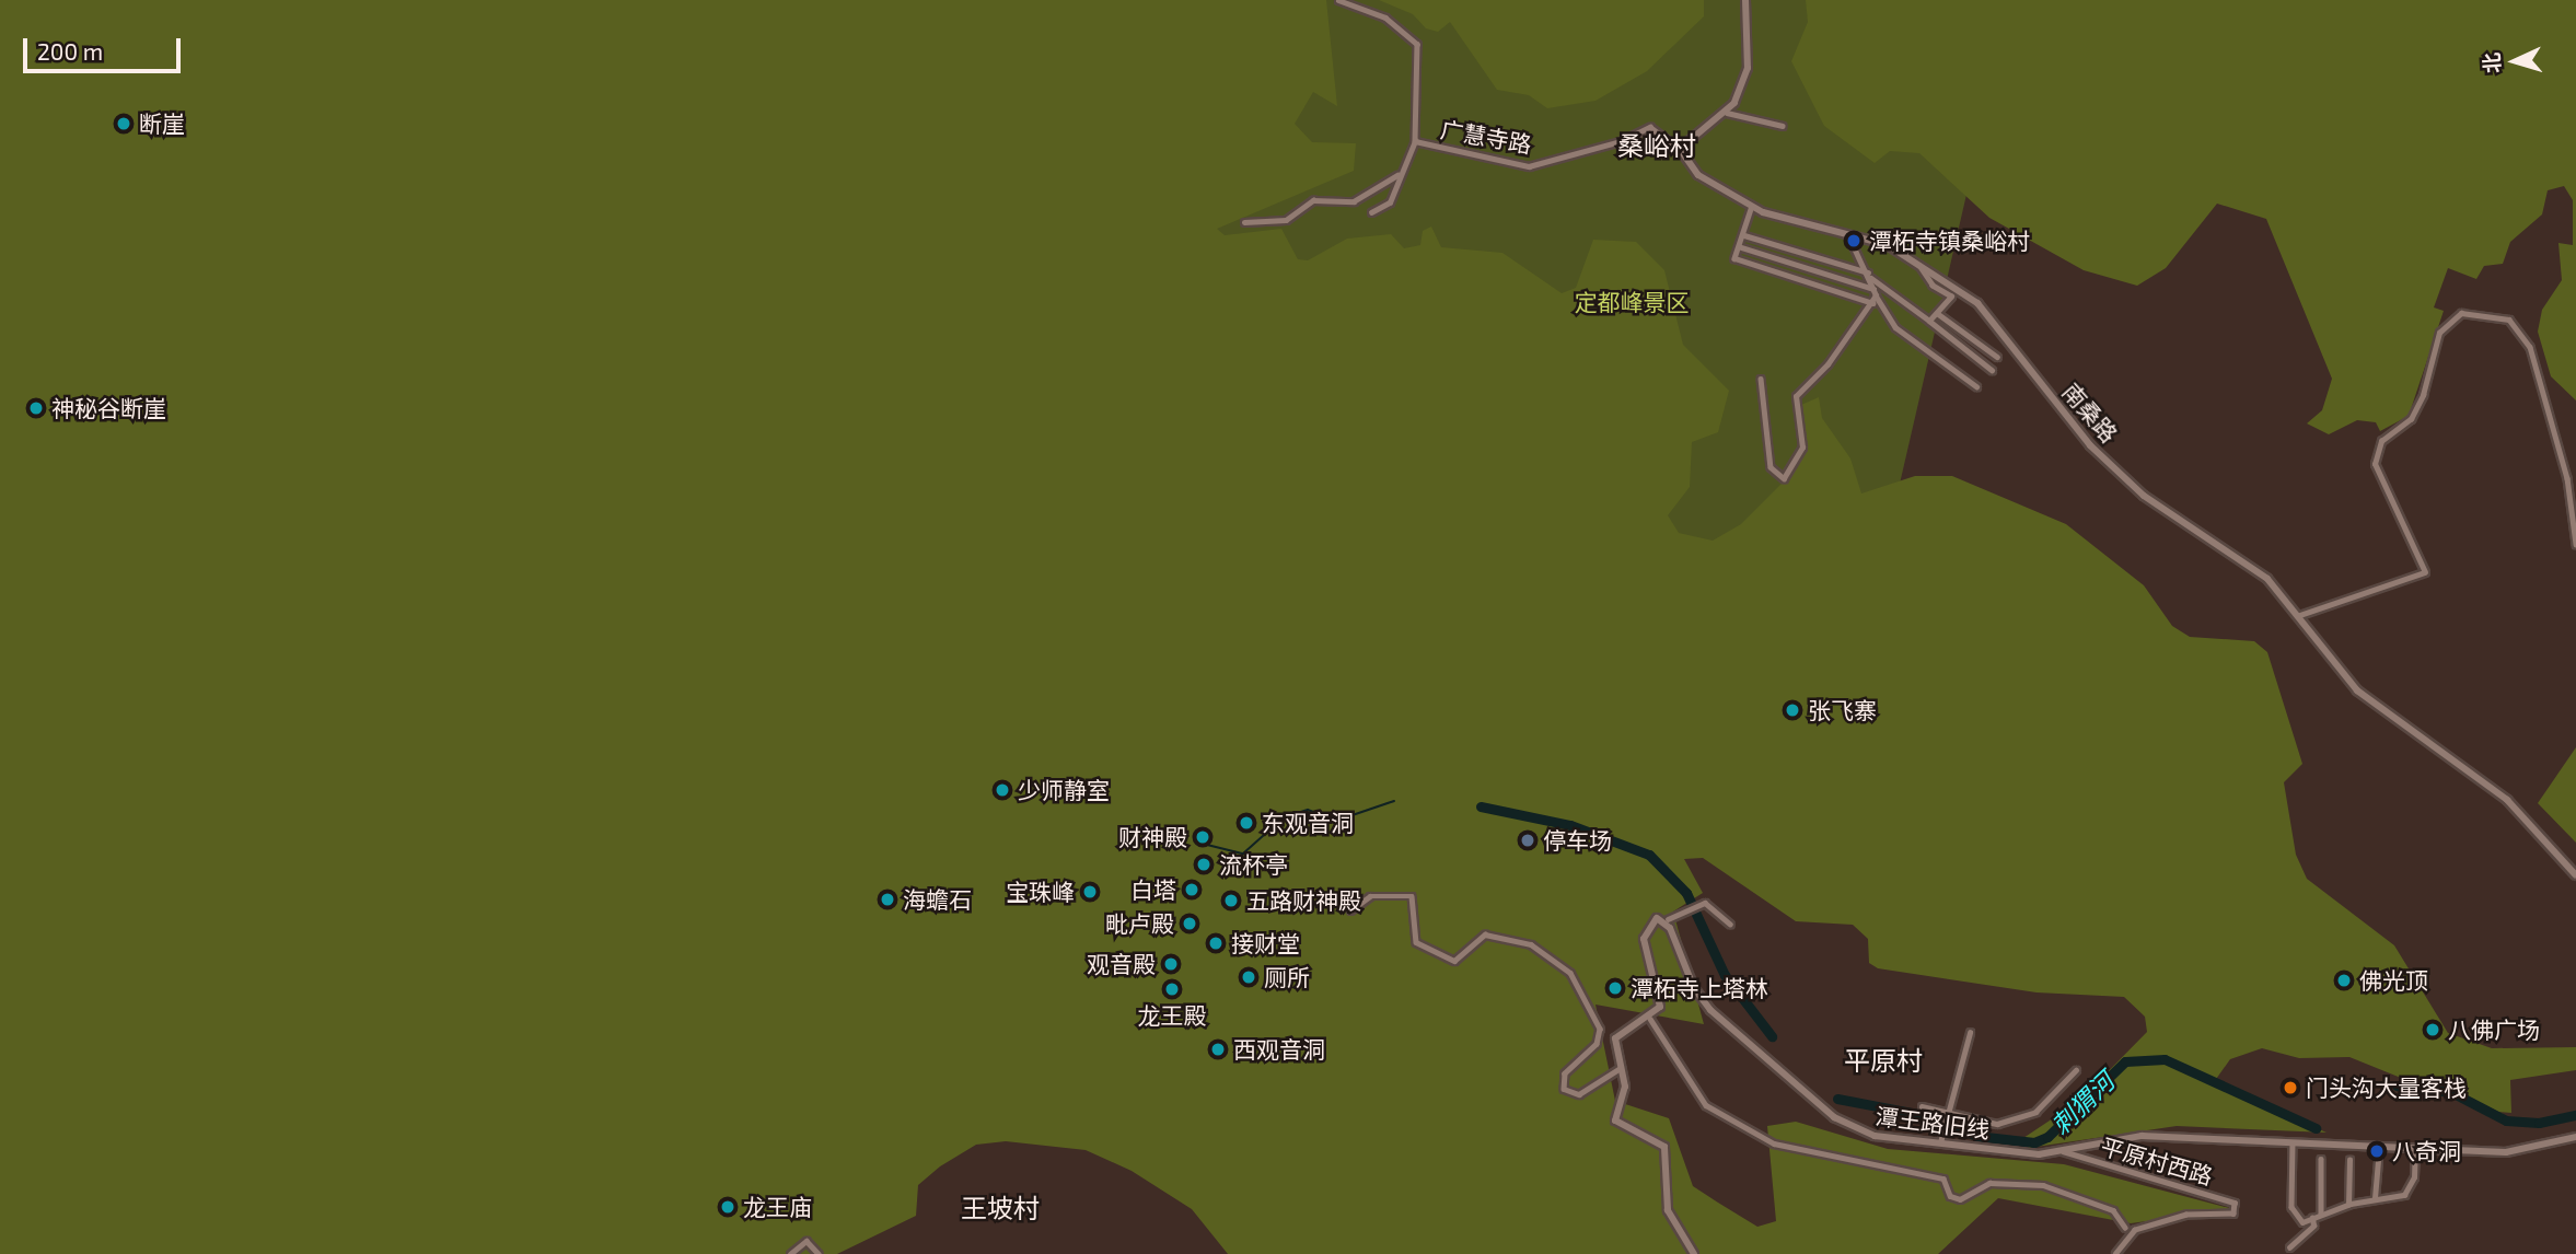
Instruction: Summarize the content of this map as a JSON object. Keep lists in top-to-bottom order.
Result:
{
  "streets": {
    "main road": ["南桑路", "潭王路旧线"],
    "street": ["广慧寺路", "平原村西路"]
  },
  "crossings": [
    ["广慧寺路", "南桑路"],
    ["潭王路旧线", "平原村西路"]
  ],
  "districts": ["桑峪村", "平原村", "王坡村"],
  "water": ["刺猬河"],
  "parks": ["定都峰景区"],
  "places": [
    "断崖",
    "潭柘寺镇桑峪村",
    "神秘谷断崖",
    "张飞寨",
    "少师静室",
    "东观音洞",
    "财神殿",
    "停车场",
    "流杯亭",
    "白塔",
    "宝珠峰",
    "海蟾石",
    "五路财神殿",
    "毗卢殿",
    "接财堂",
    "观音殿",
    "厕所",
    "佛光顶",
    "潭柘寺上塔林",
    "龙王殿",
    "八佛广场",
    "西观音洞",
    "门头沟大量客栈",
    "八奇洞",
    "龙王庙"
  ],
  "scale_bar": "200 m",
  "north": "left"
}
